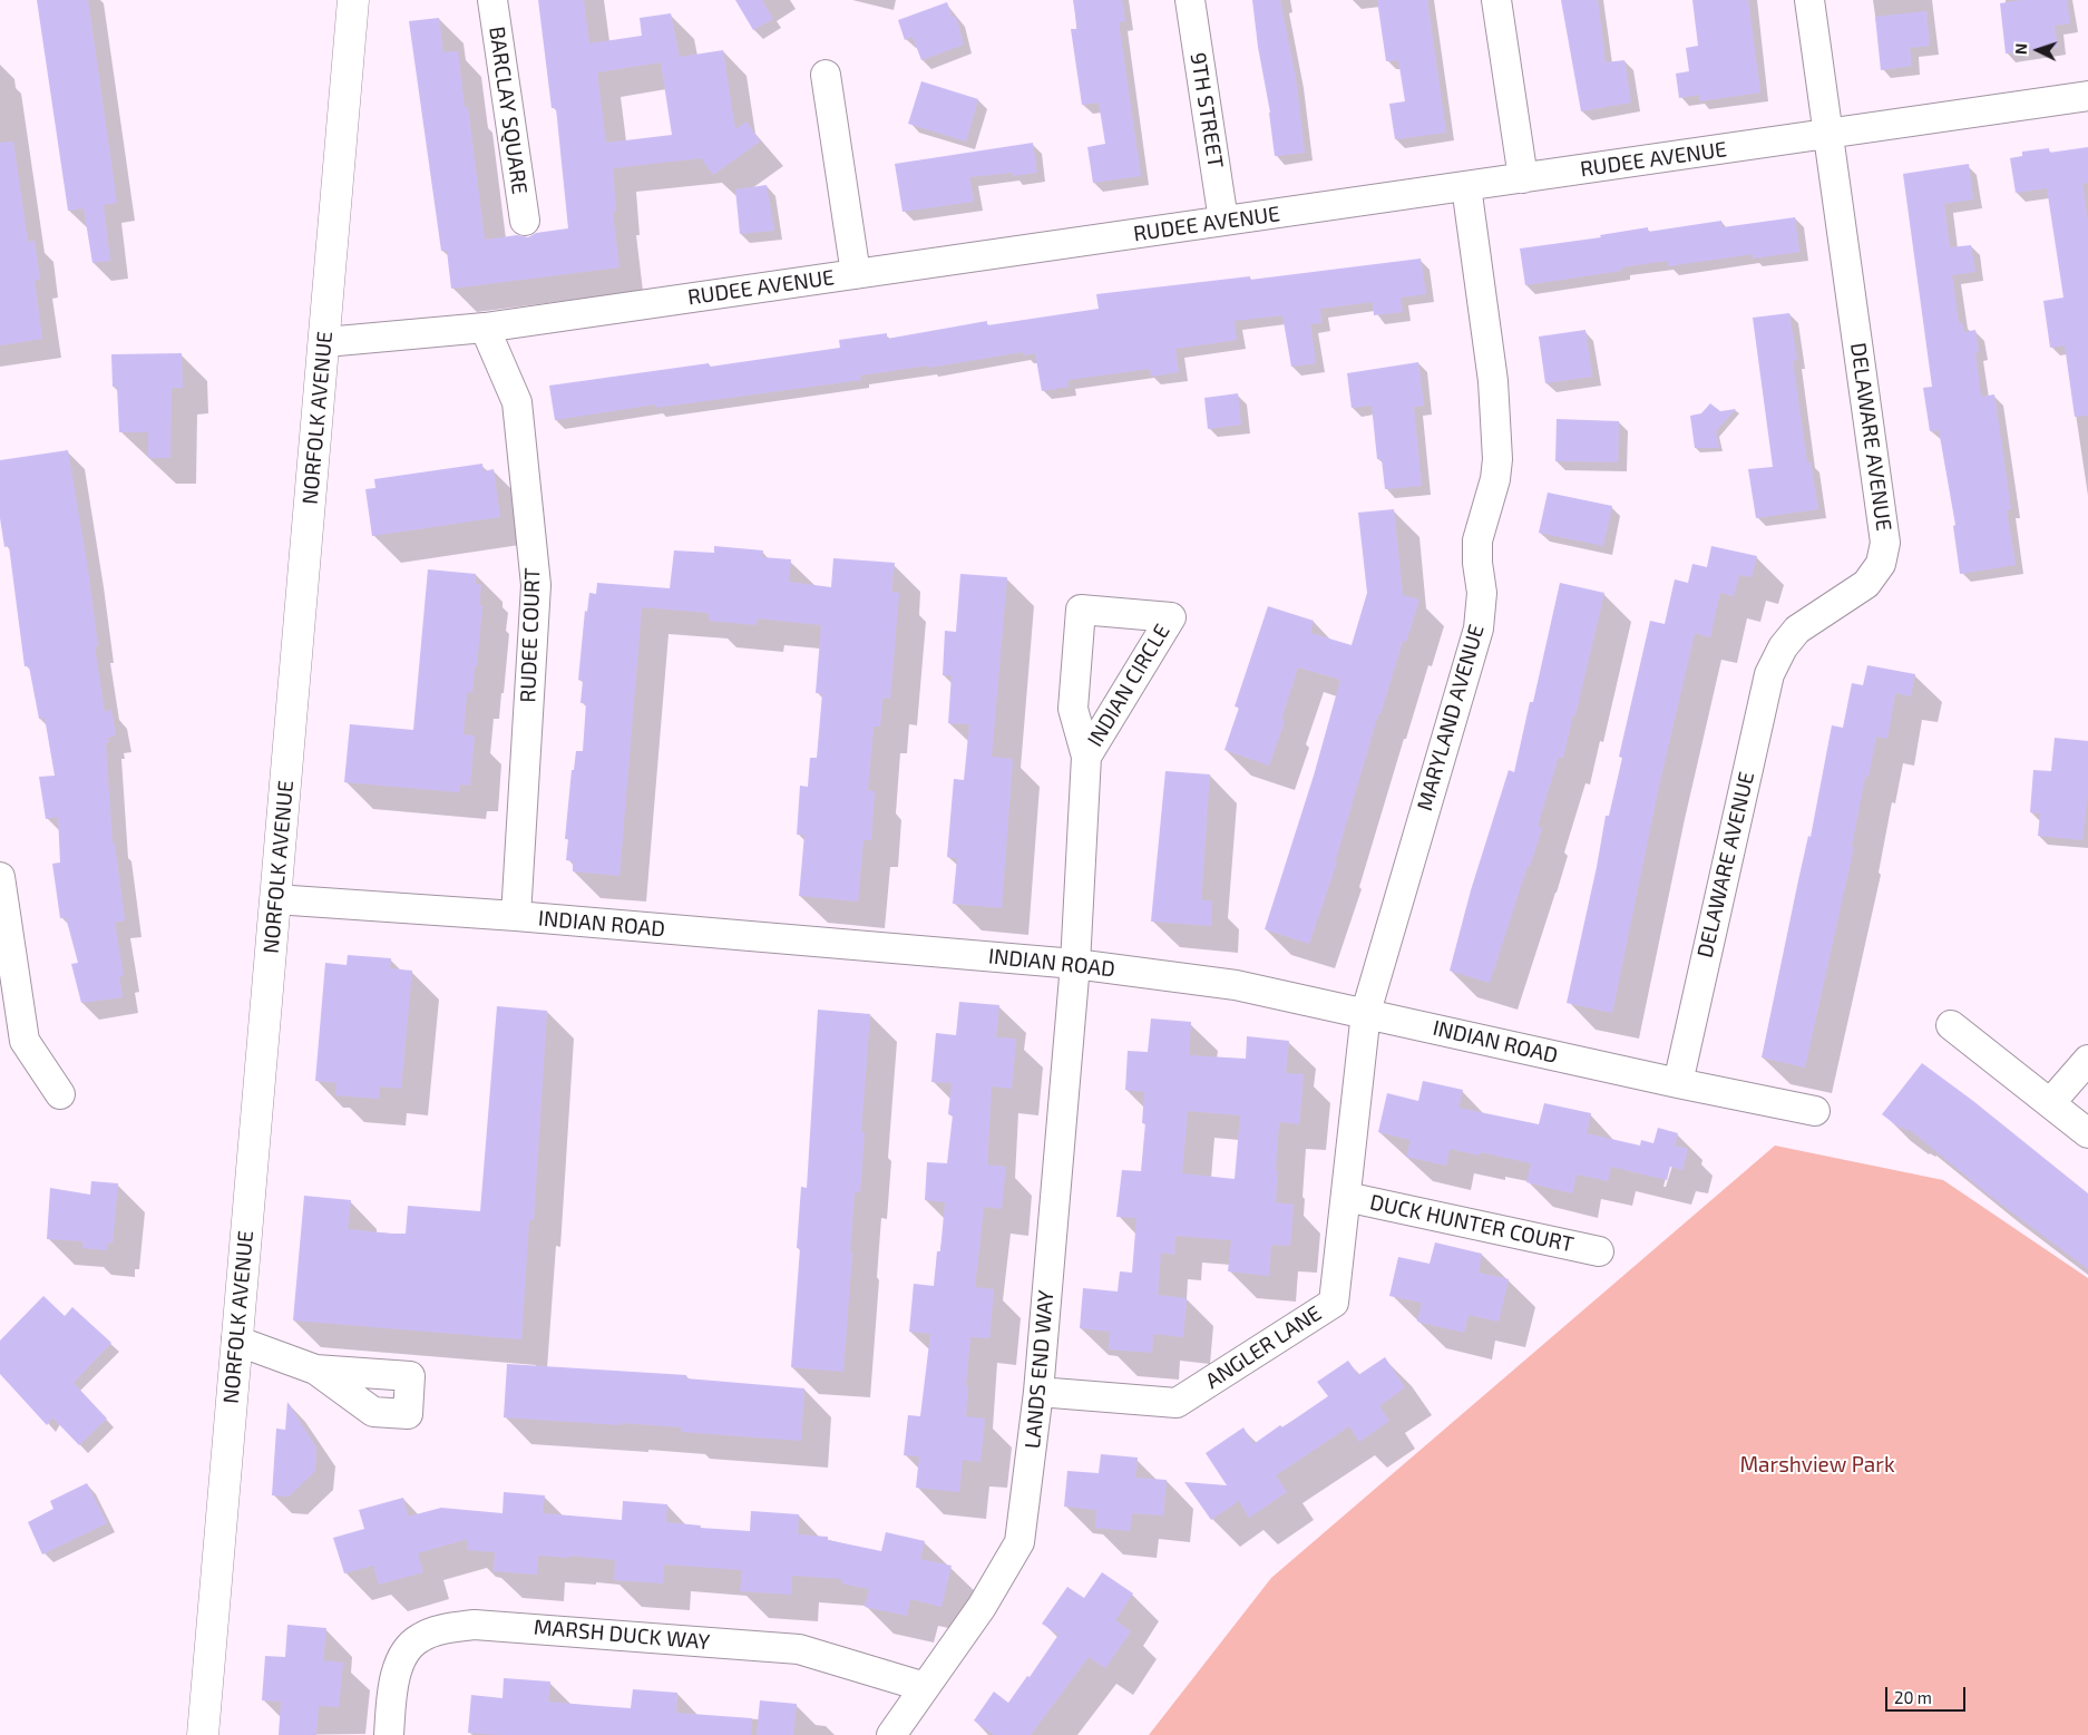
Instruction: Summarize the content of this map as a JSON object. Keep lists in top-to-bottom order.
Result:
{
  "streets": {
    "main road": ["NORFOLK AVENUE"],
    "street": [
      "BARCLAY SQUARE",
      "9TH STREET",
      "RUDEE AVENUE",
      "DELAWARE AVENUE",
      "RUDEE COURT",
      "INDIAN CIRCLE",
      "MARYLAND AVENUE",
      "INDIAN ROAD",
      "DUCK HUNTER COURT",
      "ANGLER LANE",
      "LANDS END WAY",
      "MARSH DUCK WAY"
    ]
  },
  "crossings": [
    ["9TH STREET", "RUDEE AVENUE"],
    ["RUDEE AVENUE", "NORFOLK AVENUE"],
    ["RUDEE AVENUE", "DELAWARE AVENUE"],
    ["RUDEE AVENUE", "RUDEE COURT"],
    ["RUDEE AVENUE", "MARYLAND AVENUE"],
    ["NORFOLK AVENUE", "INDIAN ROAD"],
    ["DELAWARE AVENUE", "INDIAN ROAD"],
    ["RUDEE COURT", "INDIAN ROAD"],
    ["INDIAN CIRCLE", "INDIAN ROAD"],
    ["INDIAN CIRCLE", "LANDS END WAY"],
    ["MARYLAND AVENUE", "INDIAN ROAD"],
    ["MARYLAND AVENUE", "ANGLER LANE"],
    ["INDIAN ROAD", "ANGLER LANE"],
    ["INDIAN ROAD", "LANDS END WAY"],
    ["DUCK HUNTER COURT", "ANGLER LANE"],
    ["ANGLER LANE", "LANDS END WAY"],
    ["LANDS END WAY", "MARSH DUCK WAY"]
  ],
  "parks": ["Marshview Park"],
  "scale_bar": "20 m",
  "north": "left"
}
